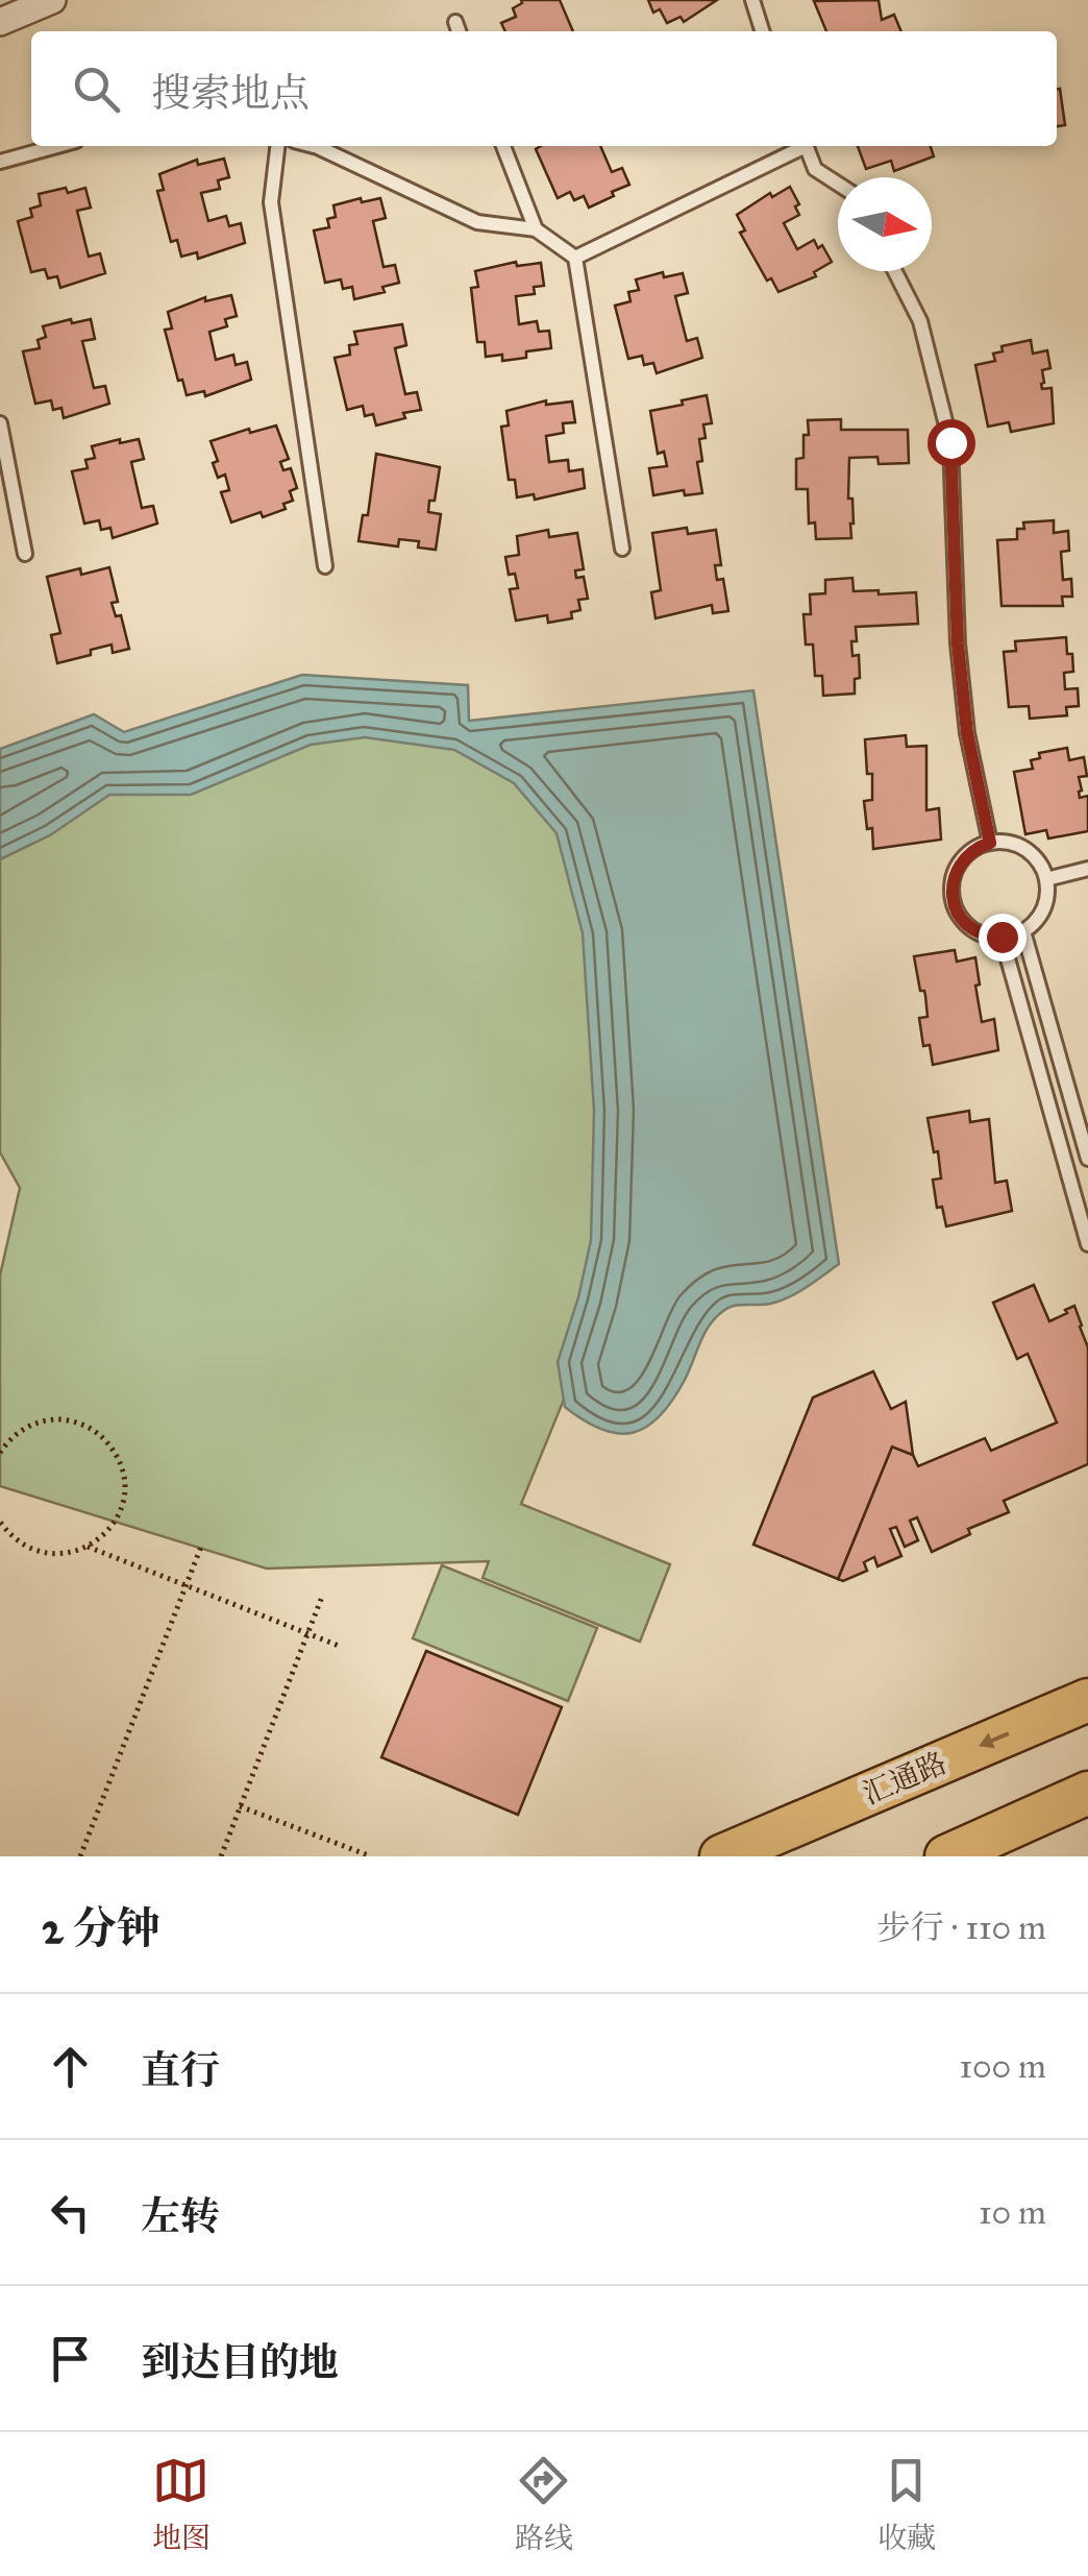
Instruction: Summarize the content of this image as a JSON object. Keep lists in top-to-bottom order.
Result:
{
  "streets": {
    "main road": ["汇通路"]
  },
  "north": "right",
  "page": {
    "search": "搜索地点",
    "heading": ["2 分钟", "步行 · 110 m"],
    "list": [
      ["直行", "100 m"],
      ["左转", "10 m"],
      "到达目的地"
    ],
    "nav": ["地图", "路线", "收藏"]
  }
}
